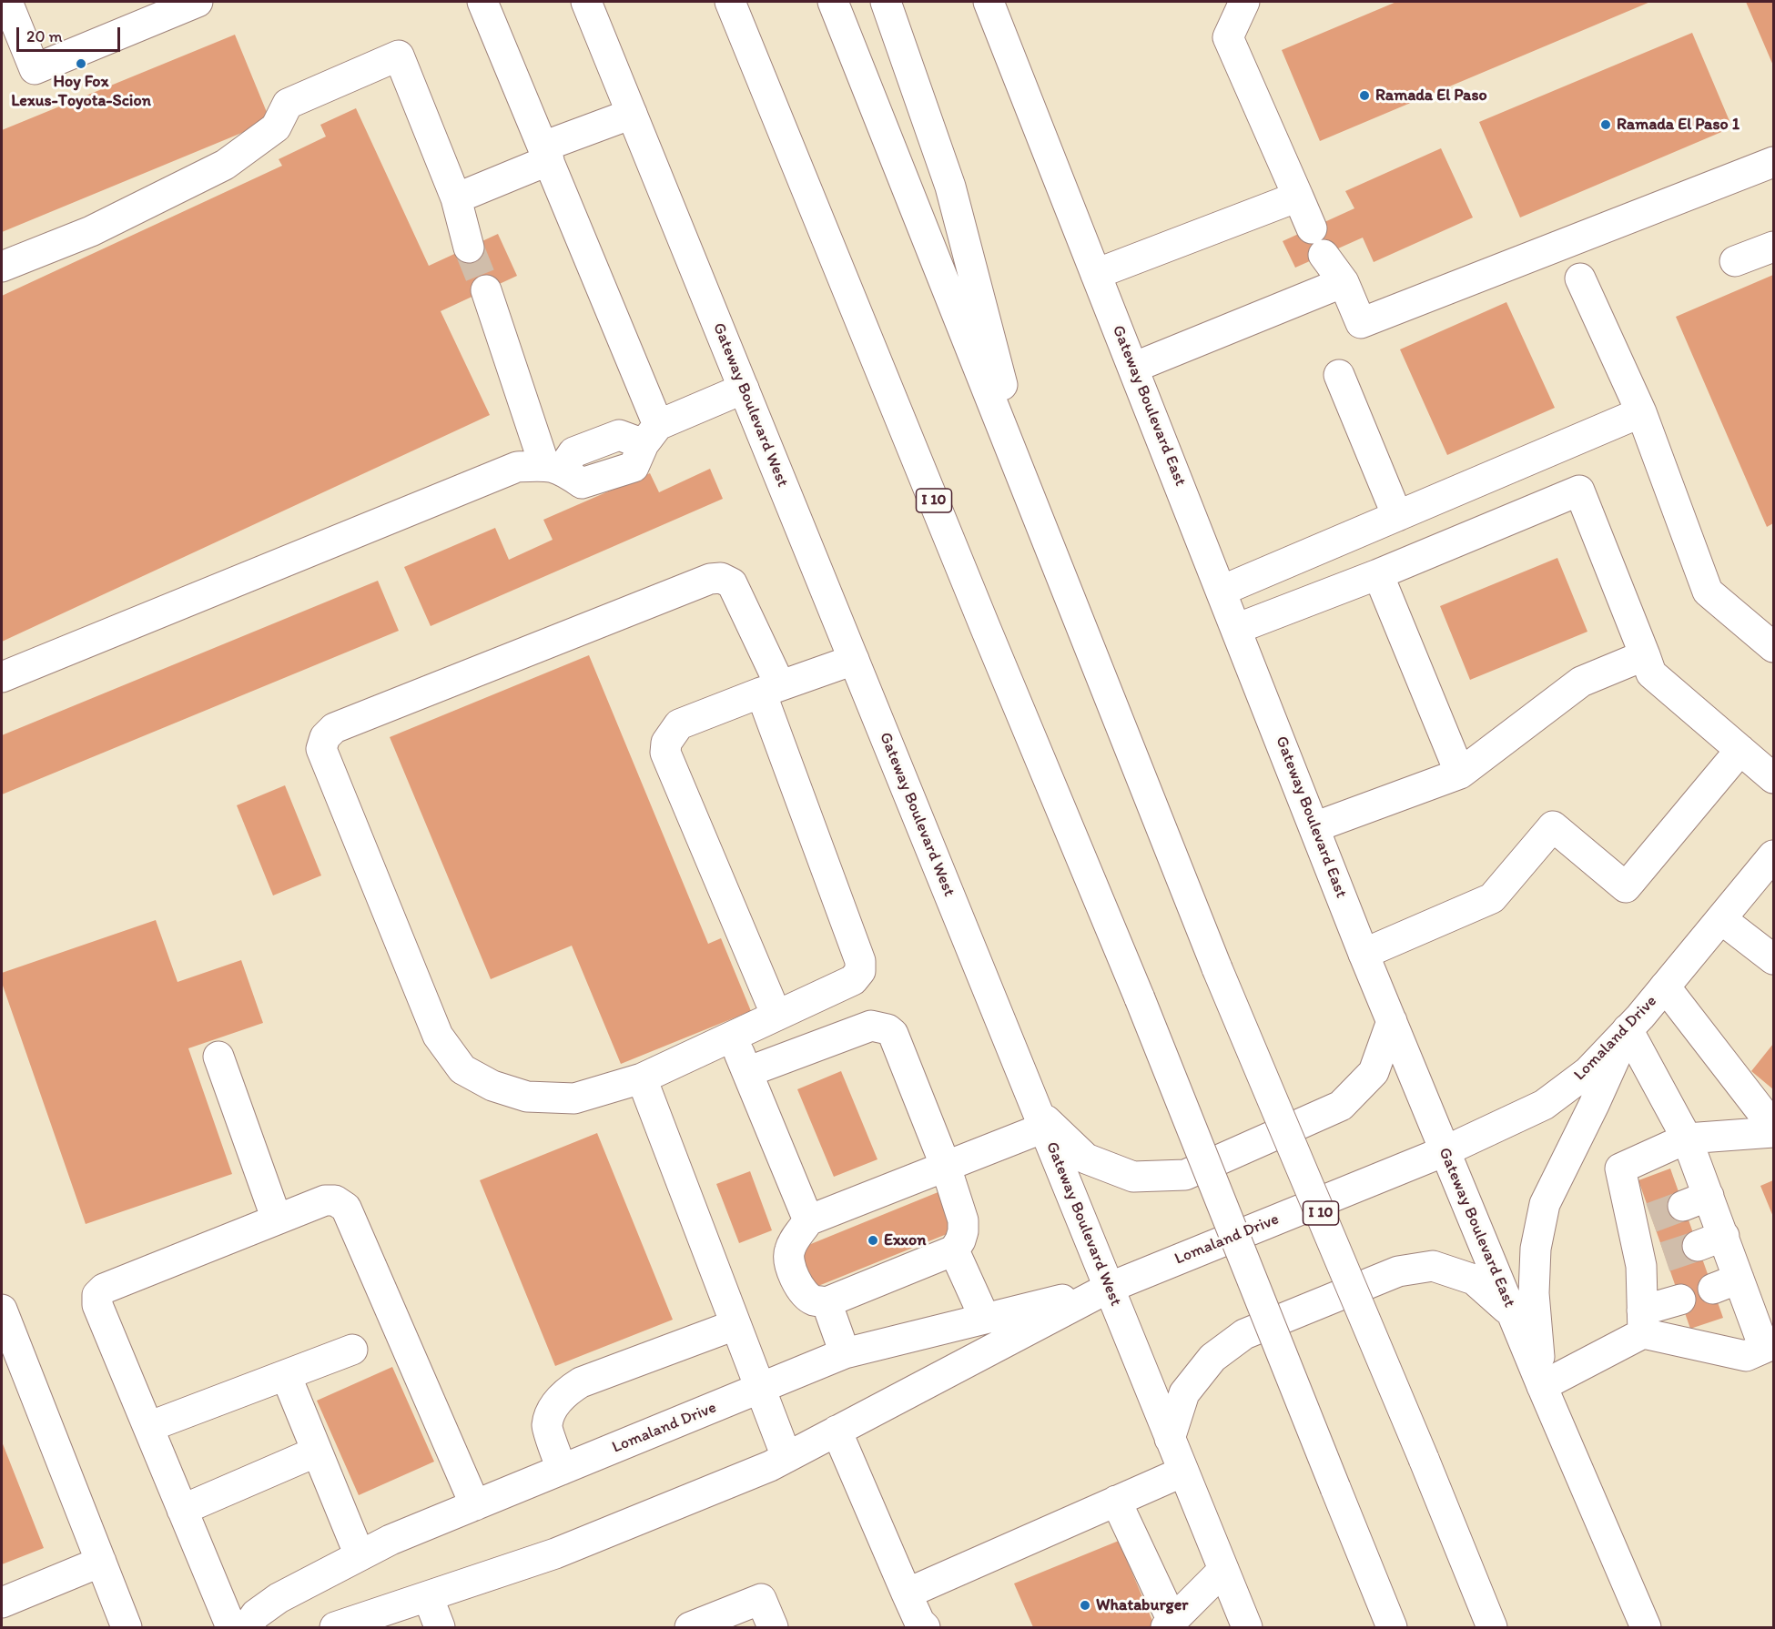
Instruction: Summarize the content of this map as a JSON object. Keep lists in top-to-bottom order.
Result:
{
  "streets": {
    "main road": [
      "Gateway Boulevard West",
      "Gateway Boulevard East",
      "I 10",
      "Lomaland Drive"
    ]
  },
  "crossings": [
    ["Gateway Boulevard West", "Lomaland Drive"],
    ["Gateway Boulevard East", "Lomaland Drive"]
  ],
  "places": [
    "Hoy Fox Lexus-Toyota-Scion",
    "Ramada El Paso",
    "Ramada El Paso 1",
    "Exxon",
    "Whataburger"
  ],
  "scale_bar": "20 m"
}
